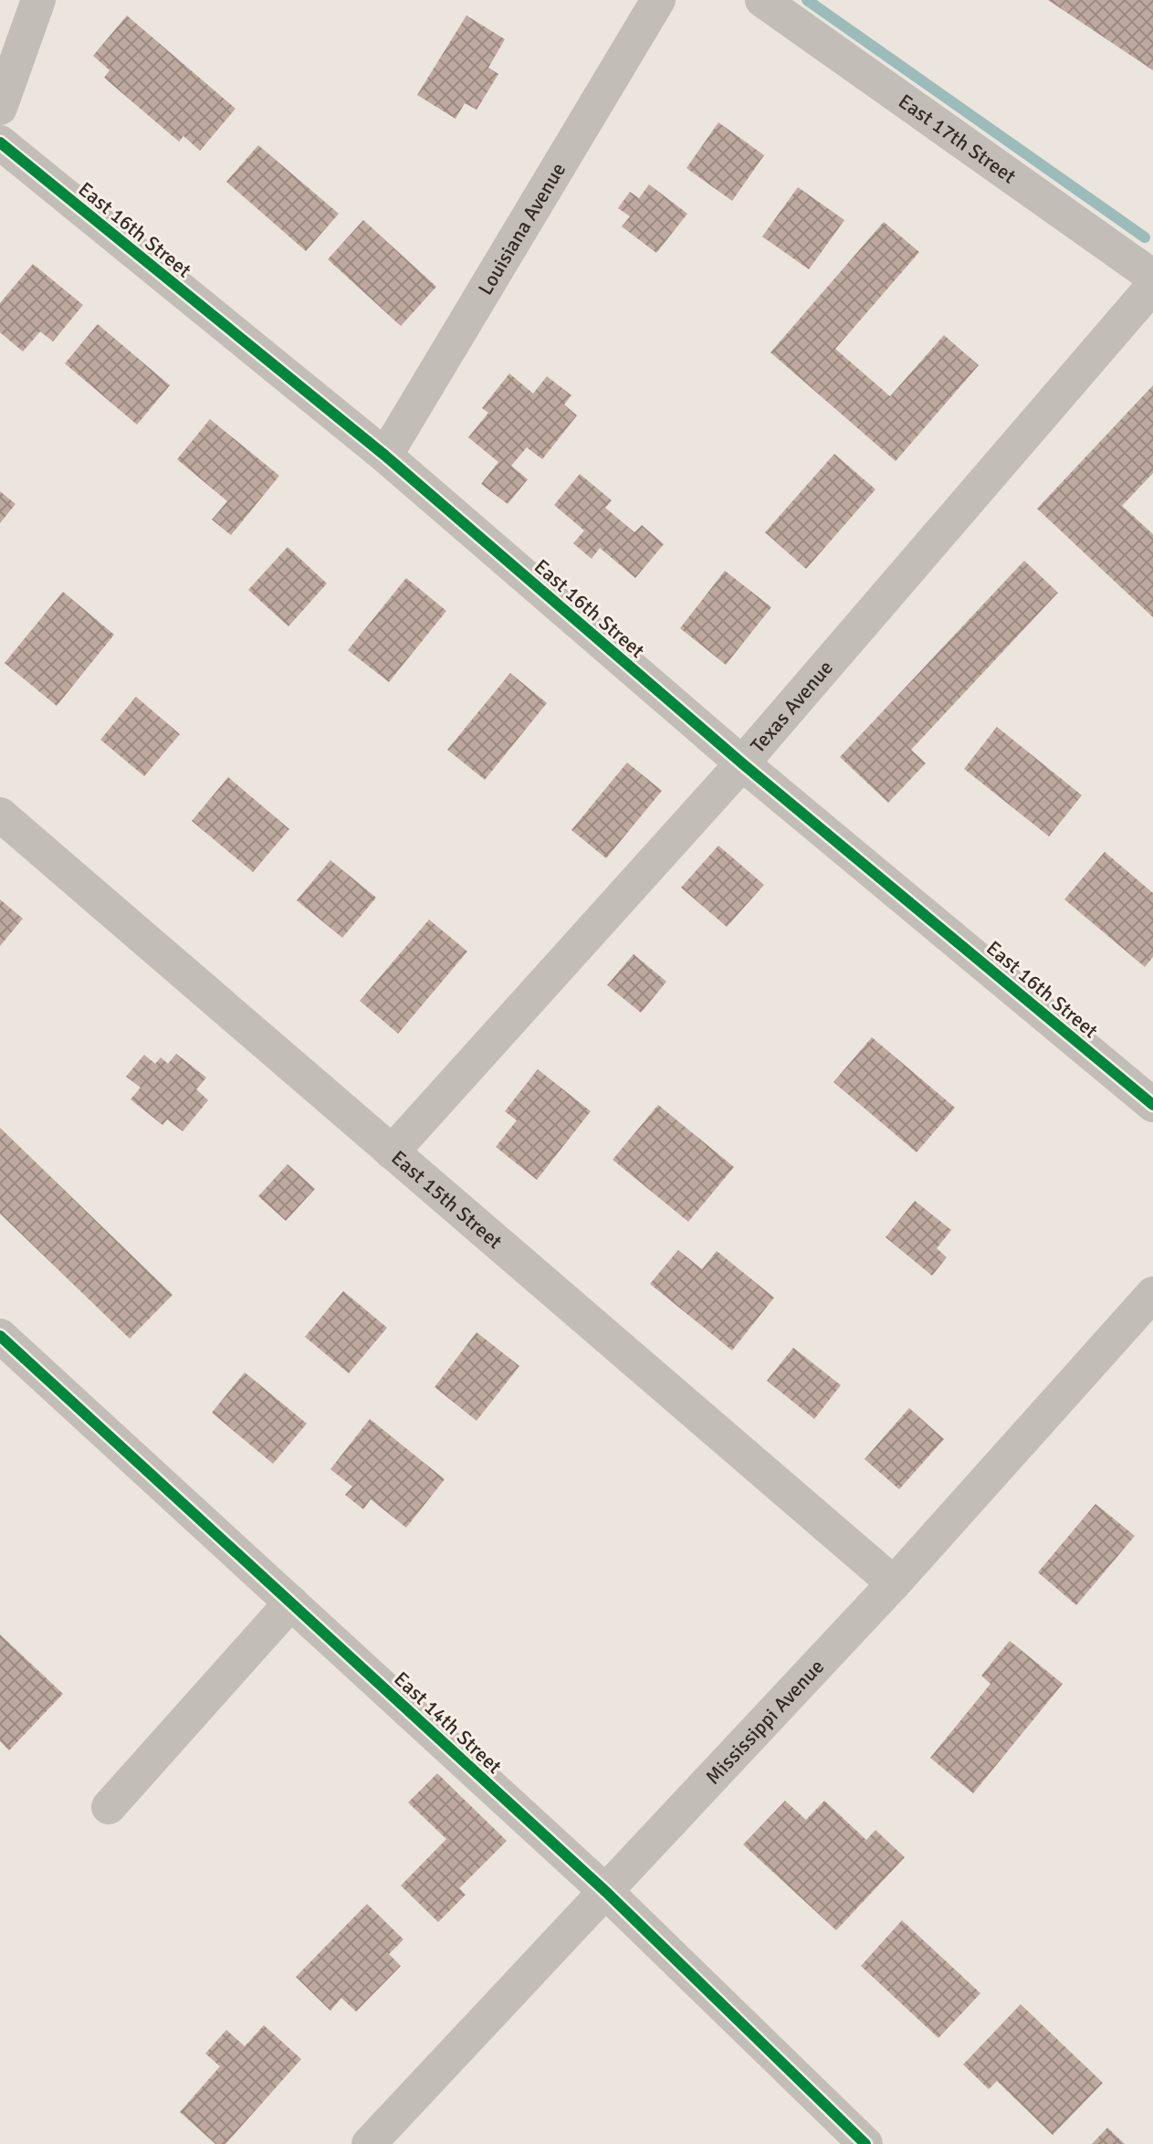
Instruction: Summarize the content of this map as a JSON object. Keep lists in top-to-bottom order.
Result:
{
  "streets": {
    "street": [
      "East 17th Street",
      "Louisiana Avenue",
      "East 16th Street",
      "Texas Avenue",
      "East 15th Street",
      "East 14th Street",
      "Mississippi Avenue"
    ]
  },
  "crossings": [
    ["Louisiana Avenue", "East 16th Street"],
    ["East 16th Street", "Texas Avenue"],
    ["Texas Avenue", "East 15th Street"],
    ["East 15th Street", "Mississippi Avenue"],
    ["East 14th Street", "Mississippi Avenue"]
  ]
}
